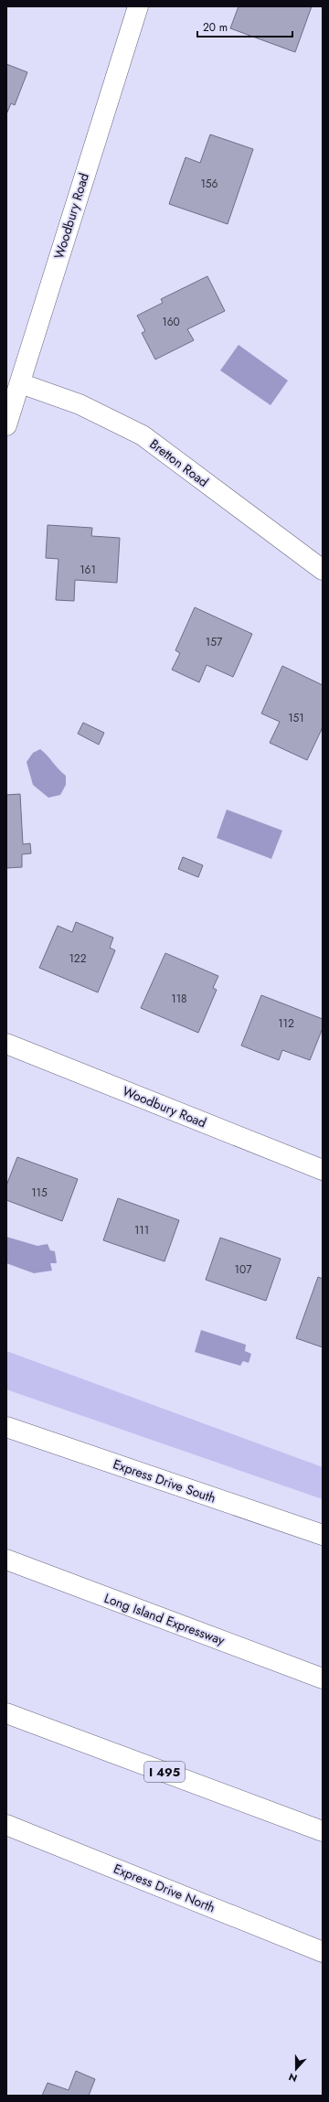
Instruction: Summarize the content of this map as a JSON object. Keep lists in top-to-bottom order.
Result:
{
  "streets": {
    "main road": [
      "Woodbury Road",
      "Bretton Road",
      "Express Drive South",
      "Long Island Expressway",
      "I 495",
      "Express Drive North"
    ]
  },
  "crossings": [
    ["Woodbury Road", "Bretton Road"]
  ],
  "house_numbers": [
    "156",
    "160",
    "161",
    "157",
    "151",
    "122",
    "118",
    "112",
    "115",
    "111",
    "107"
  ],
  "scale_bar": "20 m",
  "north": "bottom"
}
